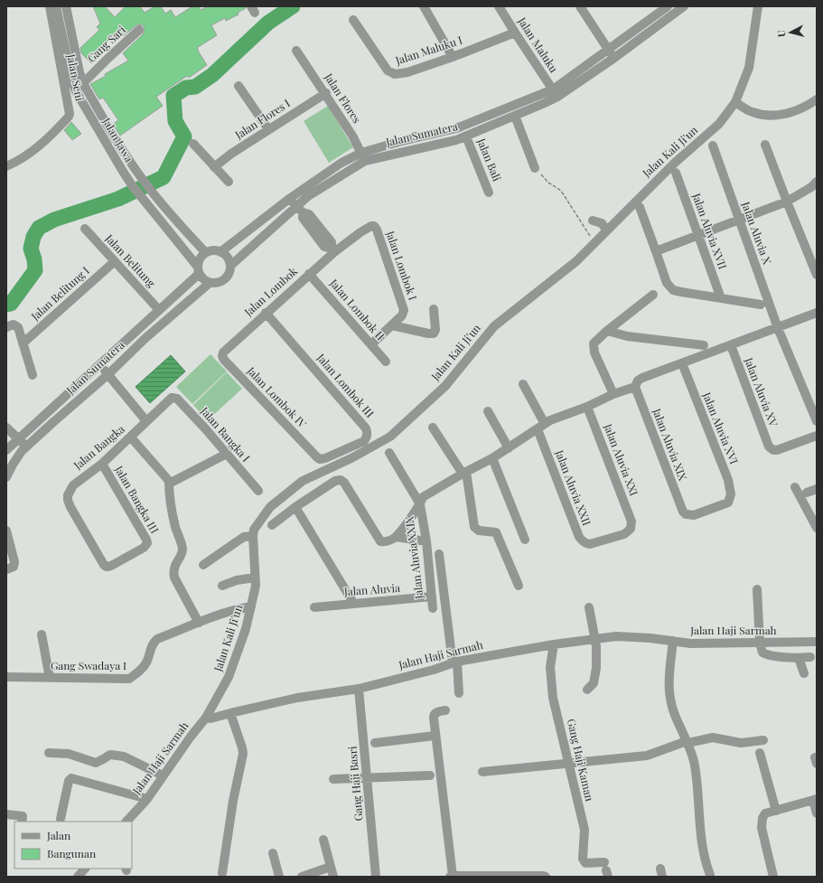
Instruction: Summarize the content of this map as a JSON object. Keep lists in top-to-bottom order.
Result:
{
  "streets": {
    "street": [
      "Gang Sari",
      "Jalan Maluku",
      "Jalan Maluku I",
      "Jalan Seni",
      "Jalan Flores",
      "Jalan Flores I",
      "Jalan Sumatera",
      "Jalan Jawa",
      "Jalan Kali Ji'un",
      "Jalan Bali",
      "Jalan Aluvia XVII",
      "Jalan Aluvia X",
      "Jalan Belitung",
      "Jalan Lombok I",
      "Jalan Lombok",
      "Jalan Belitung I",
      "Jalan Lombok II",
      "Jalan Lombok III",
      "Jalan Aluvia XV",
      "Jalan Lombok IV",
      "Jalan Aluvia XVI",
      "Jalan Bangka I",
      "Jalan Aluvia XIX",
      "Jalan Bangka",
      "Jalan Aluvia XXI",
      "Jalan Aluvia XXII",
      "Jalan Bangka III",
      "Jalan Aluvia XXIX",
      "Jalan Aluvia",
      "Jalan Haji Sarmah",
      "Gang Swadaya I",
      "Gang Haji Kaman",
      "Gang Haji Basri"
    ]
  },
  "crossings": [
    ["Gang Sari", "Jalan Jawa"],
    ["Jalan Maluku", "Jalan Maluku I"],
    ["Jalan Maluku", "Jalan Sumatera"],
    ["Jalan Flores", "Jalan Flores I"],
    ["Jalan Flores", "Jalan Sumatera"],
    ["Jalan Sumatera", "Jalan Jawa"],
    ["Jalan Sumatera", "Jalan Bali"],
    ["Jalan Sumatera", "Jalan Belitung"],
    ["Jalan Kali Ji'un", "Jalan Haji Sarmah"],
    ["Jalan Kali Ji'un", "Gang Swadaya I"],
    ["Jalan Belitung", "Jalan Belitung I"],
    ["Jalan Lombok I", "Jalan Lombok"],
    ["Jalan Lombok I", "Jalan Lombok II"],
    ["Jalan Lombok", "Jalan Lombok II"],
    ["Jalan Lombok", "Jalan Lombok III"],
    ["Jalan Lombok", "Jalan Lombok IV"],
    ["Jalan Lombok III", "Jalan Lombok IV"],
    ["Jalan Aluvia XVI", "Jalan Aluvia XIX"],
    ["Jalan Bangka I", "Jalan Bangka"],
    ["Jalan Bangka", "Jalan Bangka III"],
    ["Jalan Aluvia XXI", "Jalan Aluvia XXII"],
    ["Jalan Aluvia XXIX", "Jalan Aluvia"],
    ["Jalan Haji Sarmah", "Gang Haji Kaman"],
    ["Jalan Haji Sarmah", "Gang Haji Basri"]
  ],
  "legend": ["Jalan", "Bangunan"],
  "north": "left"
}
